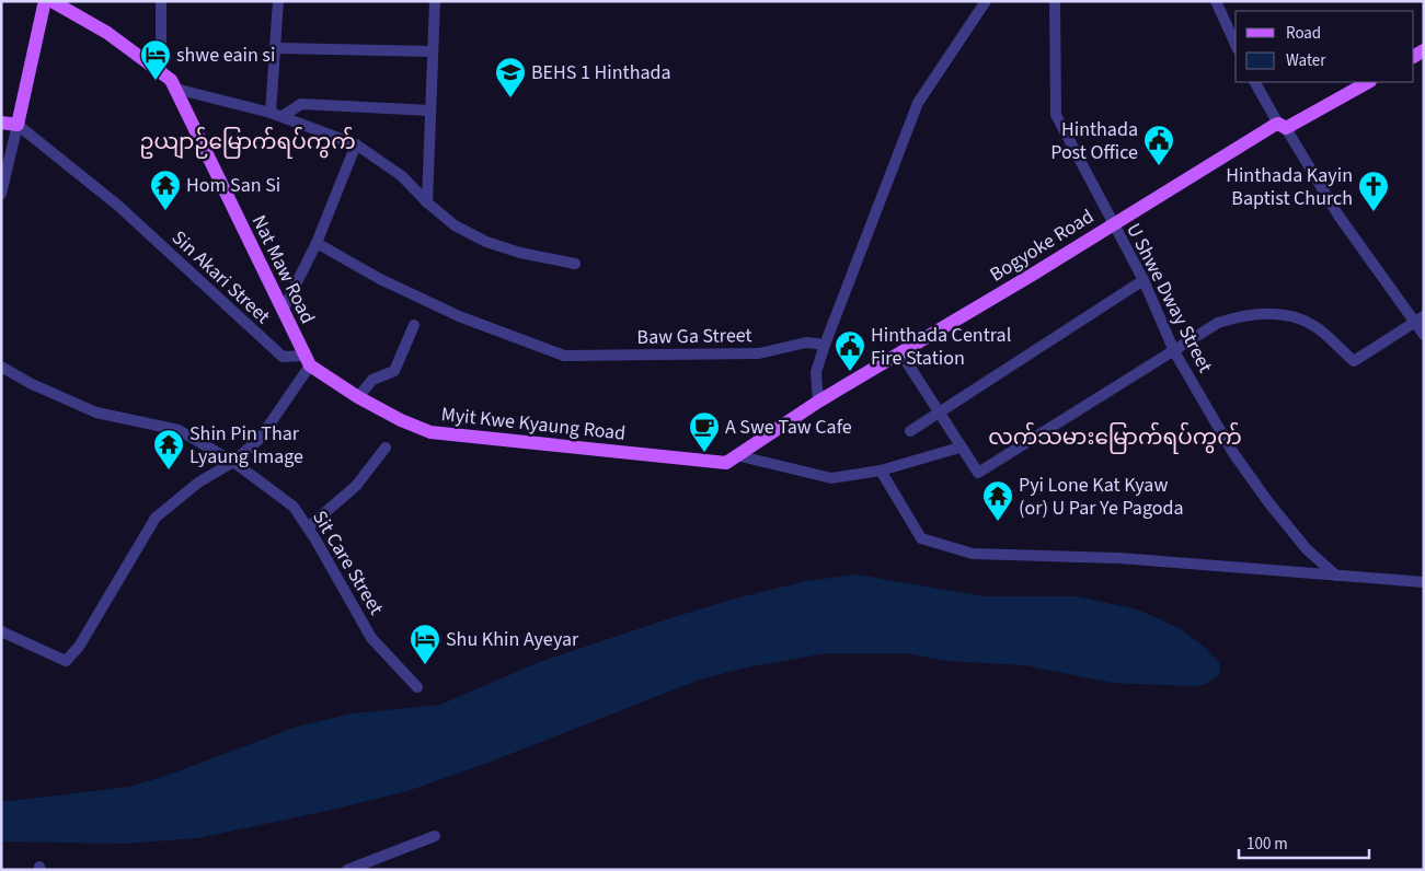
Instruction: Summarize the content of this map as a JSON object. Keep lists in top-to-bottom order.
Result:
{
  "streets": {
    "main road": ["Bogyoke Road", "Nat Maw Road", "Myit Kwe Kyaung Road"],
    "street": [
      "Sin Akari Street",
      "U Shwe Dway Street",
      "Baw Ga Street",
      "Sit Care Street"
    ]
  },
  "crossings": [
    ["Bogyoke Road", "U Shwe Dway Street"],
    ["Bogyoke Road", "Myit Kwe Kyaung Road"],
    ["Nat Maw Road", "Sin Akari Street"],
    ["Nat Maw Road", "Myit Kwe Kyaung Road"],
    ["Sin Akari Street", "Myit Kwe Kyaung Road"]
  ],
  "districts": ["ဥယျာဉ်မြောက်ရပ်ကွက်", "လက်သမားမြောက်ရပ်ကွက်"],
  "places": {
    "hotel": ["shwe eain si", "Shu Khin Ayeyar"],
    "school or university": ["BEHS 1 Hinthada"],
    "public building": ["Hinthada Post Office", "Hinthada Central Fire Station"],
    "temple": ["Hom San Si", "Shin Pin Thar Lyaung Image", "Pyi Lone Kat Kyaw (or) U Par Ye Pagoda"],
    "church": ["Hinthada Kayin Baptist Church"],
    "cafe": ["A Swe Taw Cafe"]
  },
  "legend": ["Road", "Water"],
  "scale_bar": "100 m"
}
